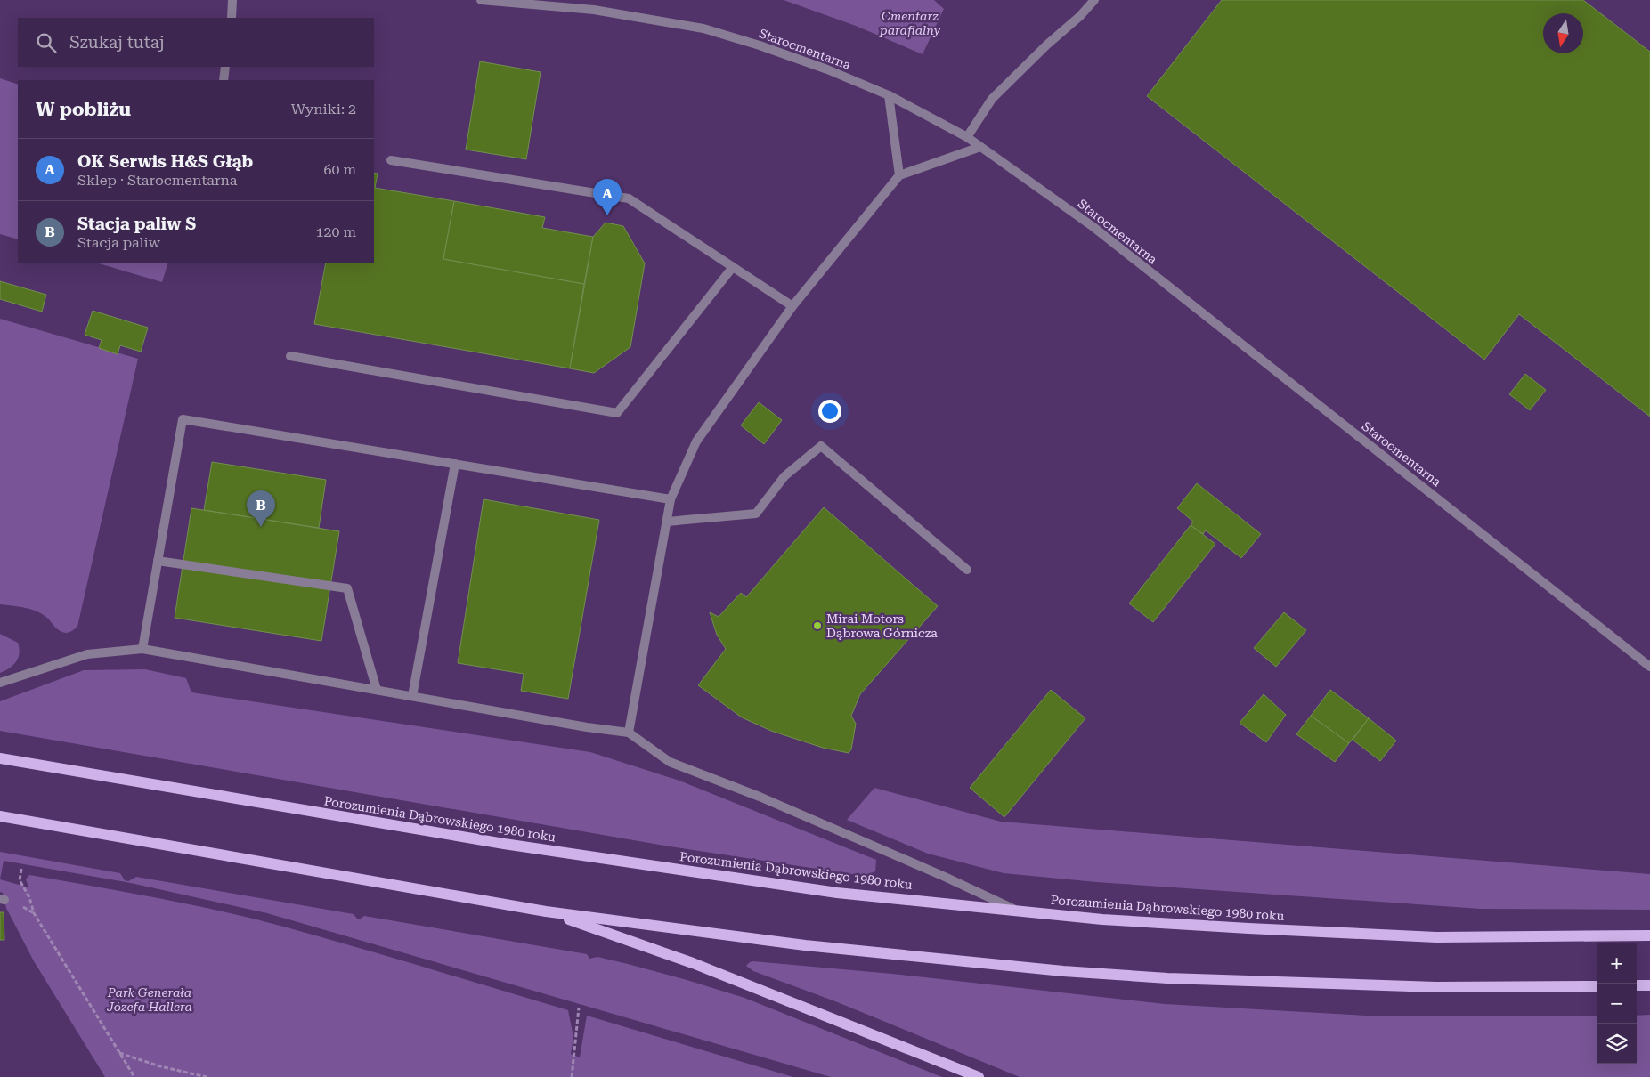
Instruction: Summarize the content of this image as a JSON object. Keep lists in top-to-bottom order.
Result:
{
  "streets": {
    "main road": ["Porozumienia Dąbrowskiego 1980 roku"],
    "street": ["Starocmentarna"]
  },
  "parks": ["Cmentarz parafialny", "Park Generała Józefa Hallera"],
  "places": ["Mirai Motors Dąbrowa Górnicza"],
  "north": "bottom",
  "page": {
    "search": "Szukaj tutaj",
    "heading": ["W pobliżu", "Wyniki: 2"],
    "list": [
      {
        "mark": "A",
        "name": "OK Serwis H&S Głąb",
        "note": "Sklep · Starocmentarna",
        "value": "60 m"
      },
      {
        "mark": "B",
        "name": "Stacja paliw S",
        "note": "Stacja paliw",
        "value": "120 m"
      }
    ],
    "pins": ["A", "B"],
    "map_buttons": ["+", "−"]
  }
}
